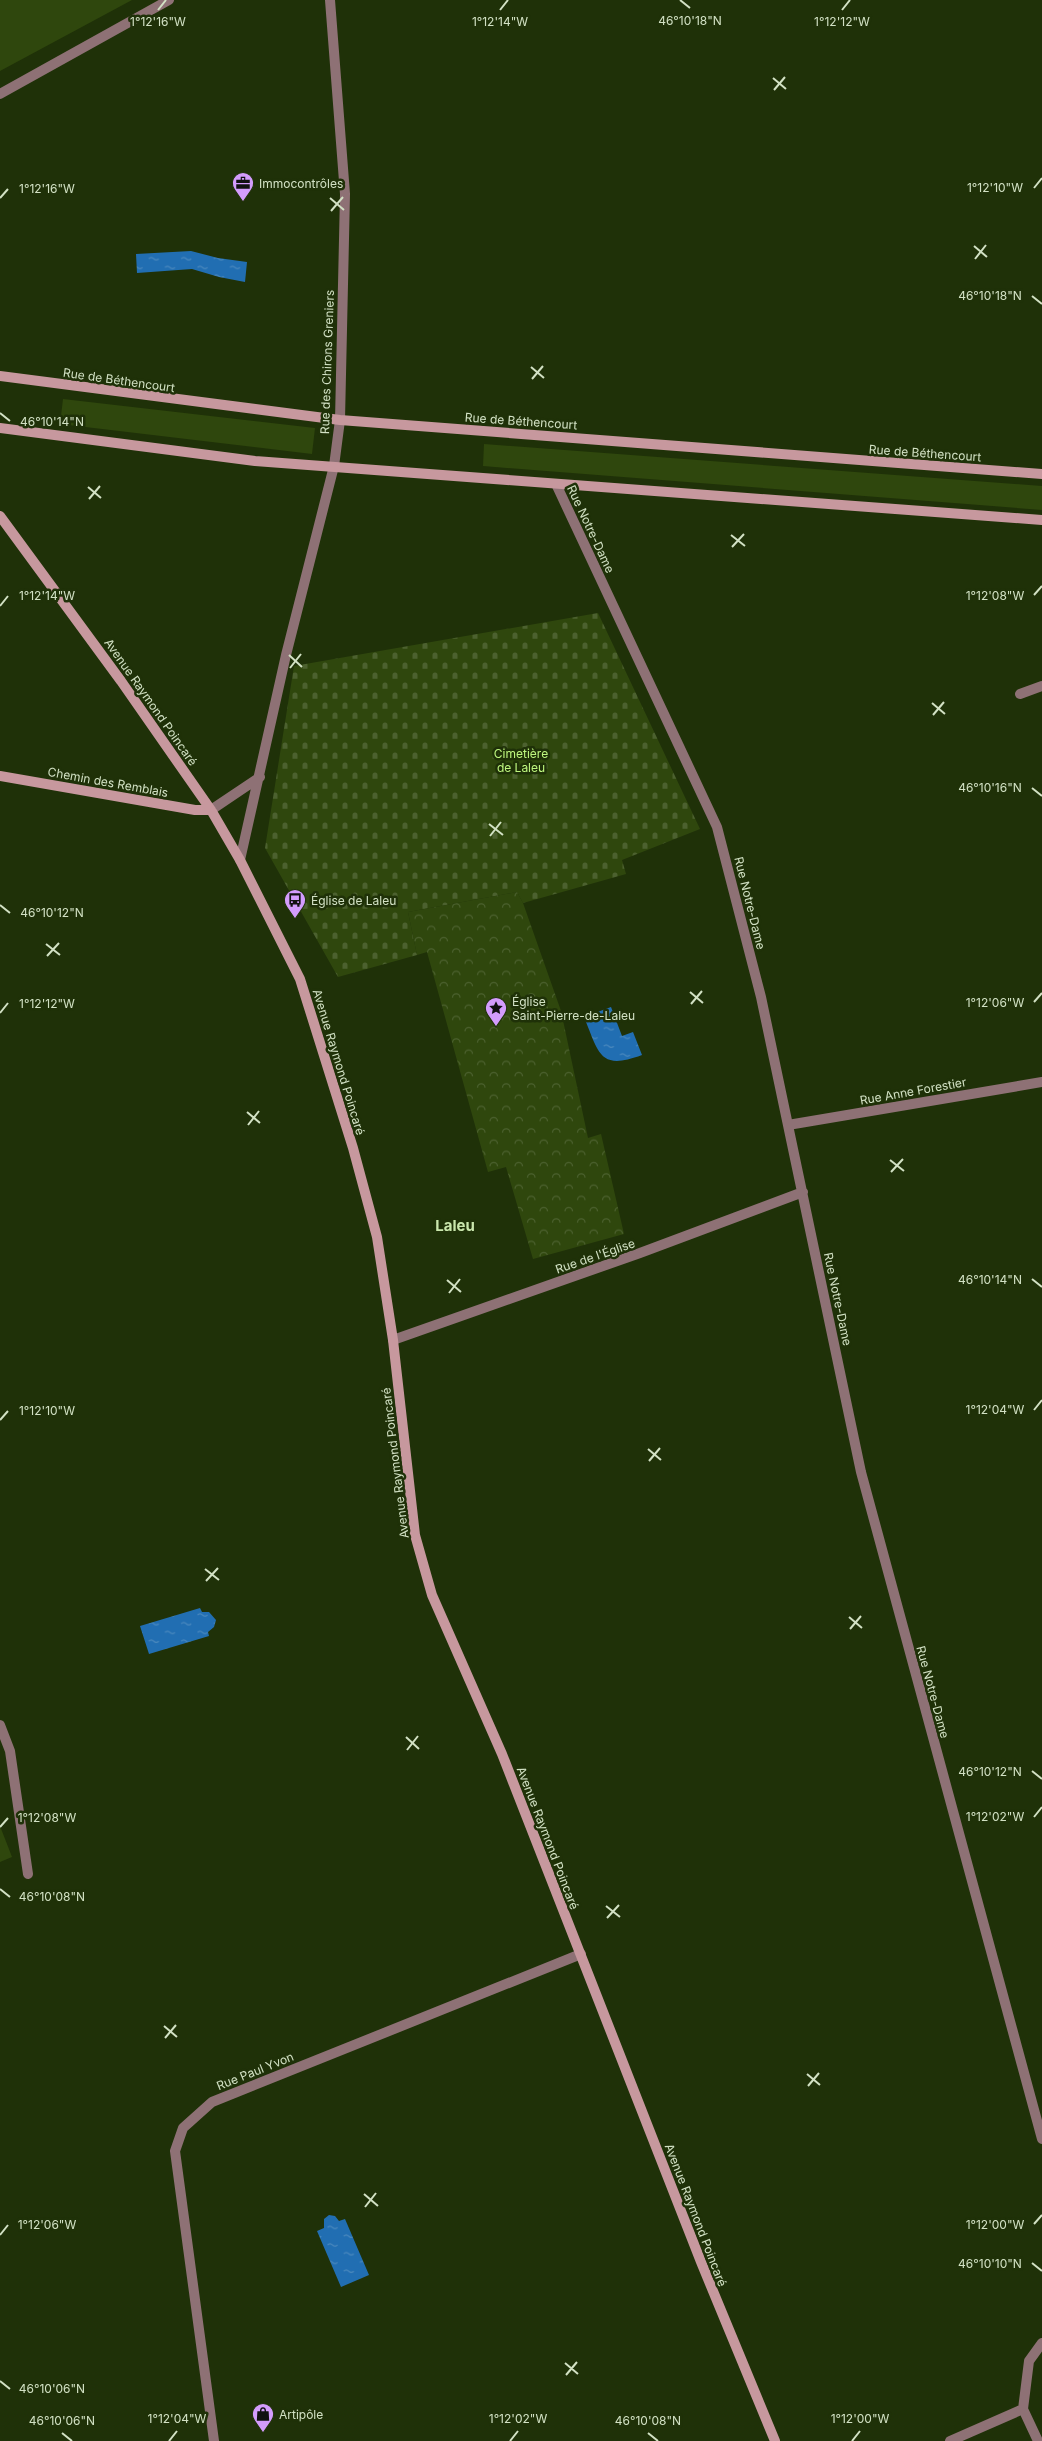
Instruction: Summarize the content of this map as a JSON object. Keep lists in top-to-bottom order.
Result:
{
  "streets": {
    "main road": ["Rue de Béthencourt", "Avenue Raymond Poincaré", "Chemin des Remblais"],
    "street": [
      "Rue des Chirons Greniers",
      "Rue Notre-Dame",
      "Rue Anne Forestier",
      "Rue de l'Église",
      "Rue Paul Yvon"
    ]
  },
  "crossings": [
    ["Rue des Chirons Greniers", "Rue de Béthencourt"],
    ["Rue des Chirons Greniers", "Avenue Raymond Poincaré"],
    ["Rue Notre-Dame", "Rue Anne Forestier"],
    ["Rue Notre-Dame", "Rue de l'Église"],
    ["Avenue Raymond Poincaré", "Chemin des Remblais"],
    ["Avenue Raymond Poincaré", "Rue de l'Église"],
    ["Avenue Raymond Poincaré", "Rue Paul Yvon"]
  ],
  "districts": ["Laleu"],
  "parks": ["Cimetière de Laleu"],
  "places": {
    "office": ["Immocontrôles"],
    "bus stop": ["Église de Laleu"],
    "place": ["Église Saint-Pierre-de-Laleu"],
    "shop": ["Artipôle"]
  },
  "coordinates": [
    "46°10'18\"N",
    "1°12'16\"W",
    "1°12'14\"W",
    "1°12'12\"W",
    "1°12'10\"W",
    "46°10'14\"N",
    "1°12'08\"W",
    "46°10'16\"N",
    "46°10'12\"N",
    "1°12'06\"W",
    "1°12'04\"W",
    "1°12'02\"W",
    "46°10'08\"N",
    "1°12'00\"W",
    "46°10'10\"N",
    "46°10'06\"N"
  ]
}
